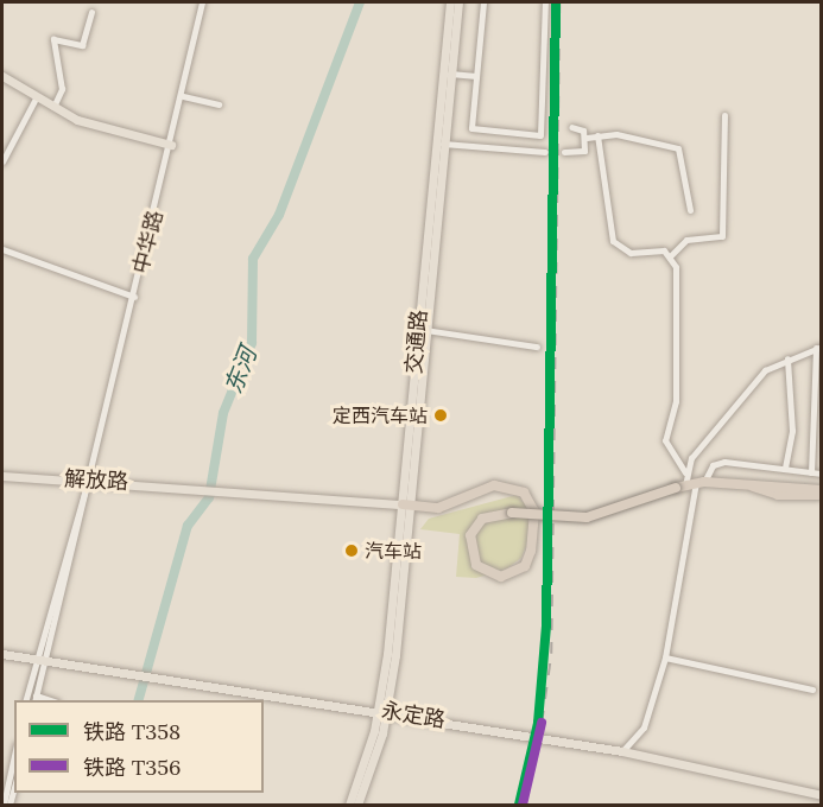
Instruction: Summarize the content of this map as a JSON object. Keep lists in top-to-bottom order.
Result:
{
  "streets": {
    "main road": ["交通路", "解放路", "永定路"],
    "street": ["中华路"]
  },
  "crossings": [
    ["中华路", "解放路"],
    ["中华路", "永定路"],
    ["交通路", "解放路"],
    ["交通路", "永定路"]
  ],
  "water": ["东河"],
  "places": ["定西汽车站", "汽车站"],
  "lines": ["rail line T358", "rail line T356"],
  "legend": ["铁路 T358", "铁路 T356"]
}
